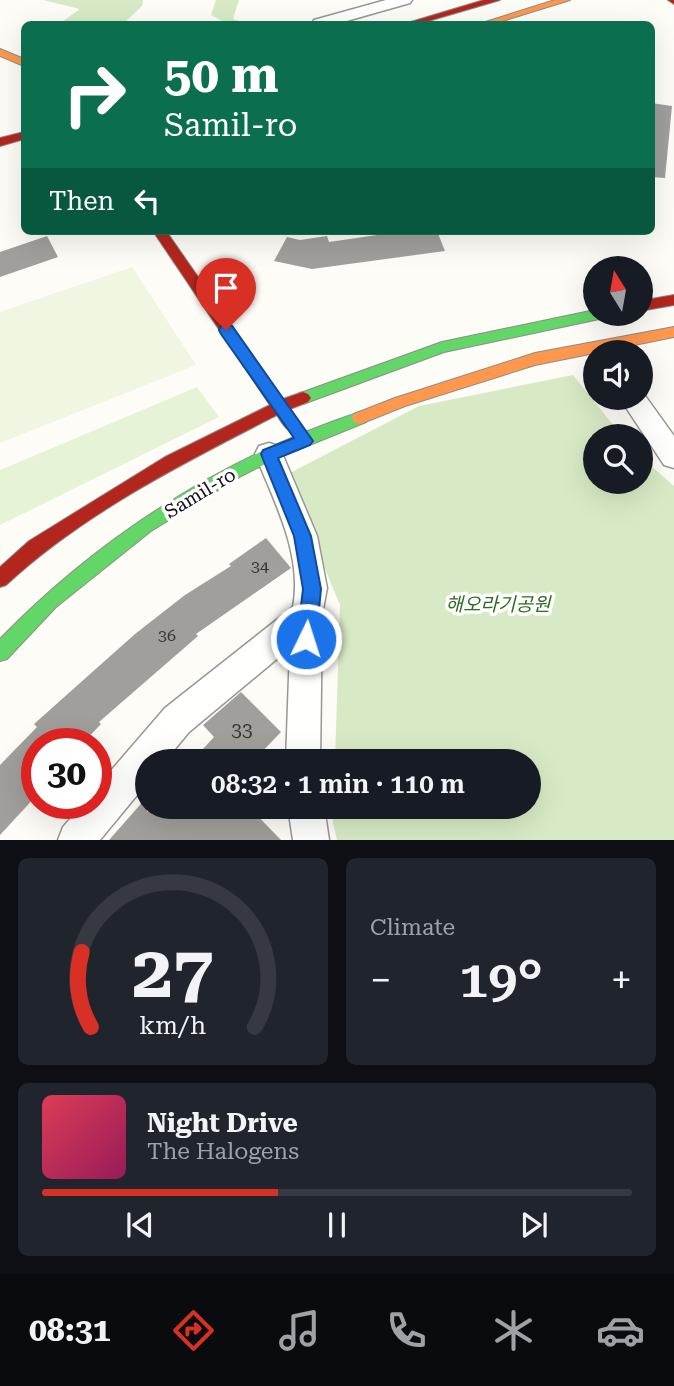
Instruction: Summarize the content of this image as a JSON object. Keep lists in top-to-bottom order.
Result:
{
  "streets": {
    "main road": ["Samil-ro"]
  },
  "parks": ["해오라기공원"],
  "house_numbers": ["34", "36", "33"],
  "north": "top",
  "page": {
    "turn": ["50 m", "Samil-ro"],
    "then": "Then",
    "limit": "30",
    "trip": "08:32 · 1 min · 110 m",
    "tile": "Climate",
    "heat": ["−", "19°", "+"],
    "song": ["Night Drive", "The Halogens"],
    "tabs": "08:31",
    "gauge": ["27", "km/h"]
  }
}
